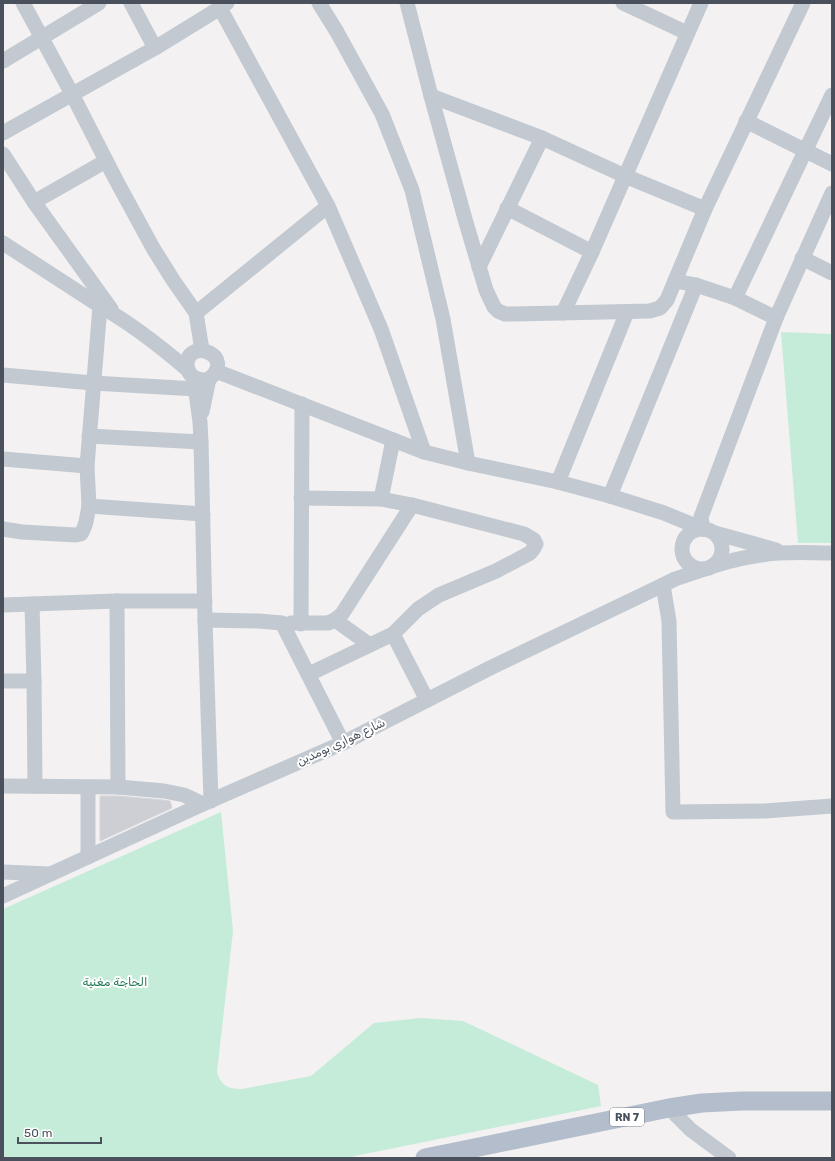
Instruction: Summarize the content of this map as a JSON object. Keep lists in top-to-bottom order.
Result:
{
  "streets": {
    "main road": ["RN 7"],
    "street": ["شارع هواري بومدين"]
  },
  "parks": ["الحاجة مغنية"],
  "scale_bar": "50 m"
}
